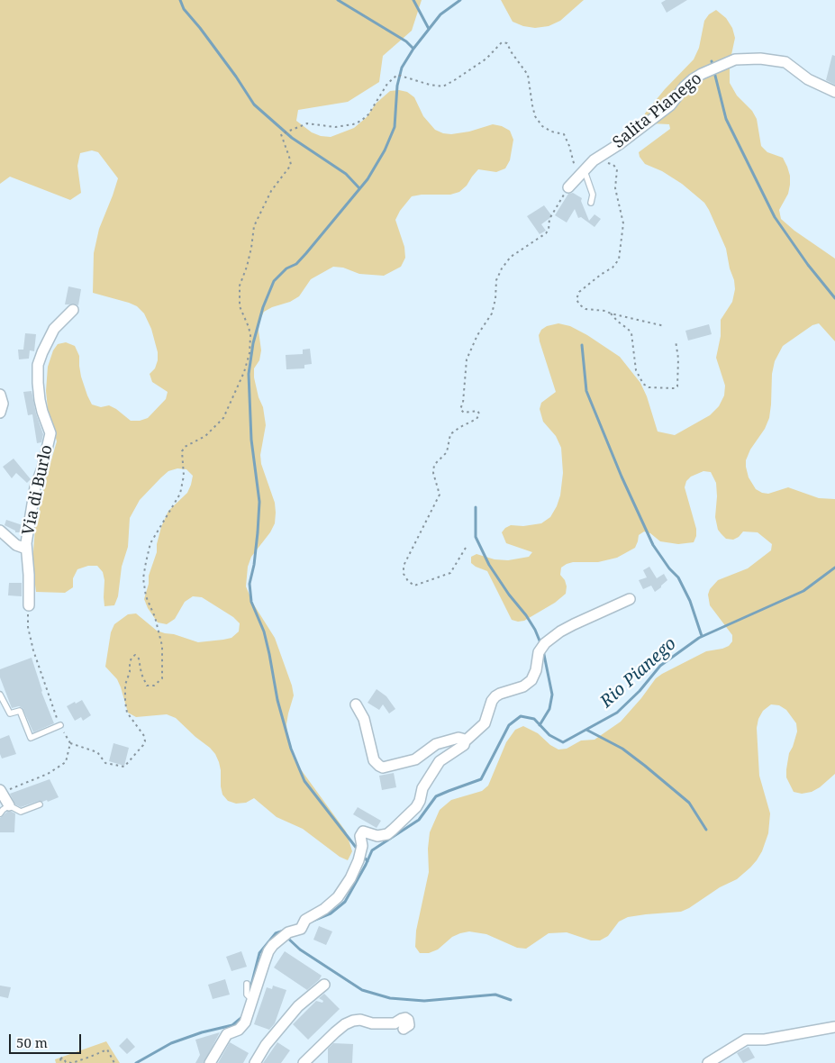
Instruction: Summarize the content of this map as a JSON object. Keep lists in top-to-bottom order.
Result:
{
  "streets": {
    "street": ["Salita Pianego", "Via di Burlo"]
  },
  "water": ["Rio Pianego"],
  "scale_bar": "50 m"
}
